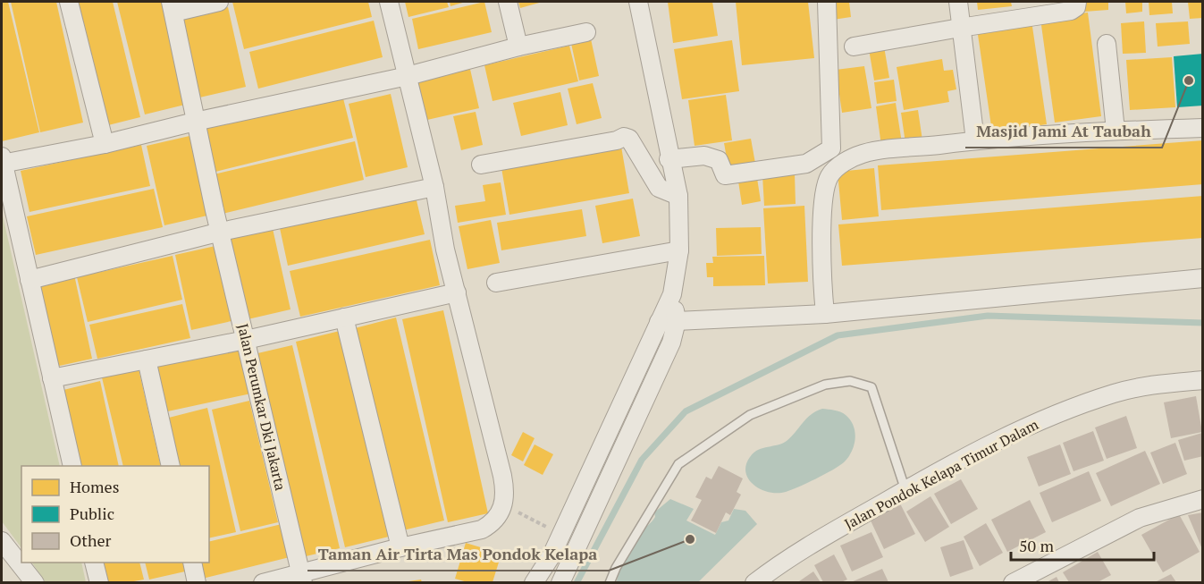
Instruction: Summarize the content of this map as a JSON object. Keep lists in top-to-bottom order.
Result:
{
  "streets": {
    "street": ["Jalan Perumkar Dki Jakarta", "Jalan Pondok Kelapa Timur Dalam"]
  },
  "places": ["Masjid Jami At Taubah", "Taman Air Tirta Mas Pondok Kelapa"],
  "legend": ["Homes", "Public", "Other"],
  "scale_bar": "50 m"
}
